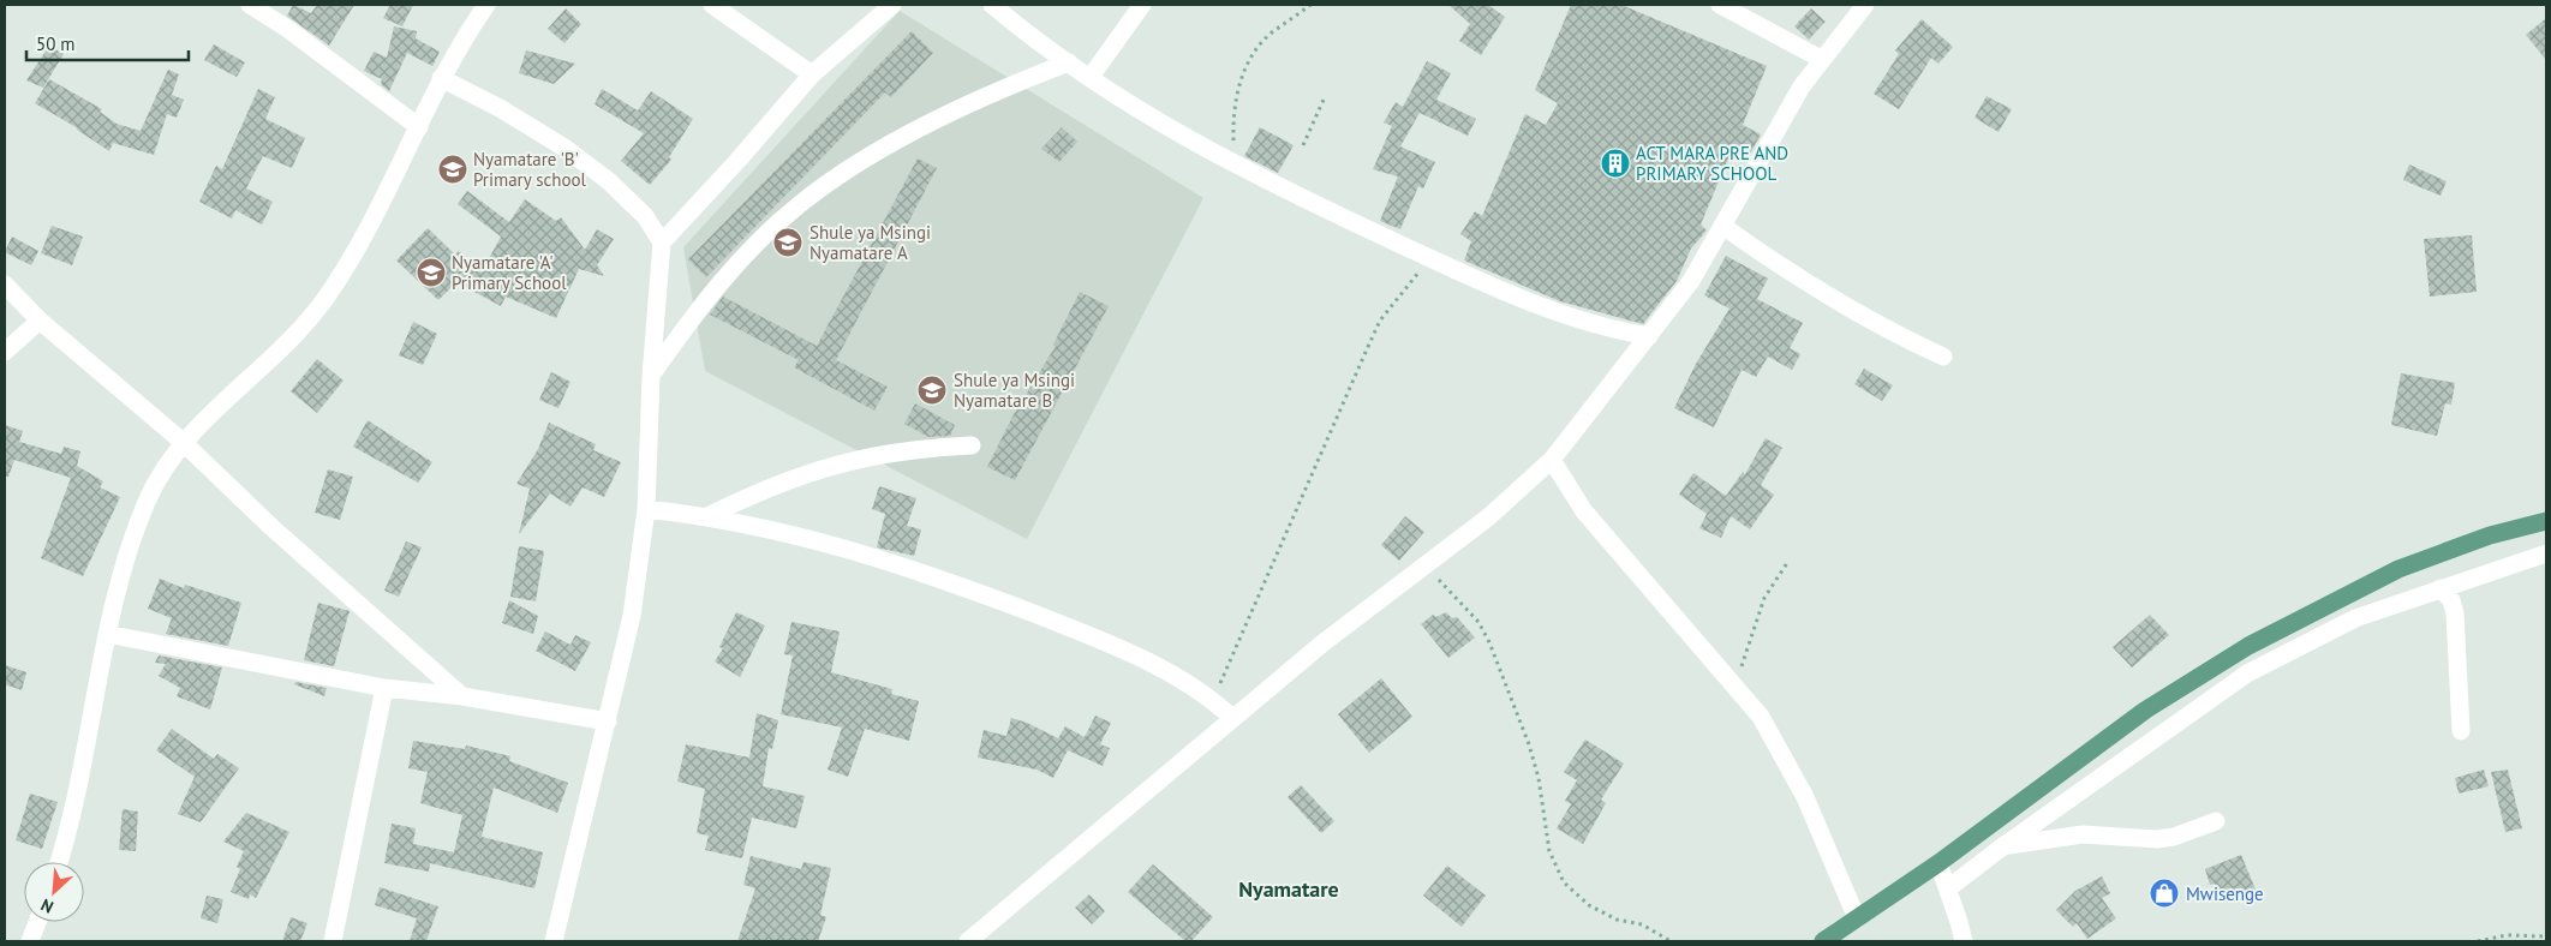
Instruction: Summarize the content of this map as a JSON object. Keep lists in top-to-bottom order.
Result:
{
  "districts": ["Nyamatare"],
  "places": {
    "building": ["ACT MARA PRE AND PRIMARY SCHOOL"],
    "school or university": [
      "Nyamatare 'B' Primary school",
      "Shule ya Msingi Nyamatare A",
      "Nyamatare 'A' Primary School",
      "Shule ya Msingi Nyamatare B"
    ],
    "shop": ["Mwisenge"]
  },
  "scale_bar": "50 m",
  "north": "bottom left"
}
